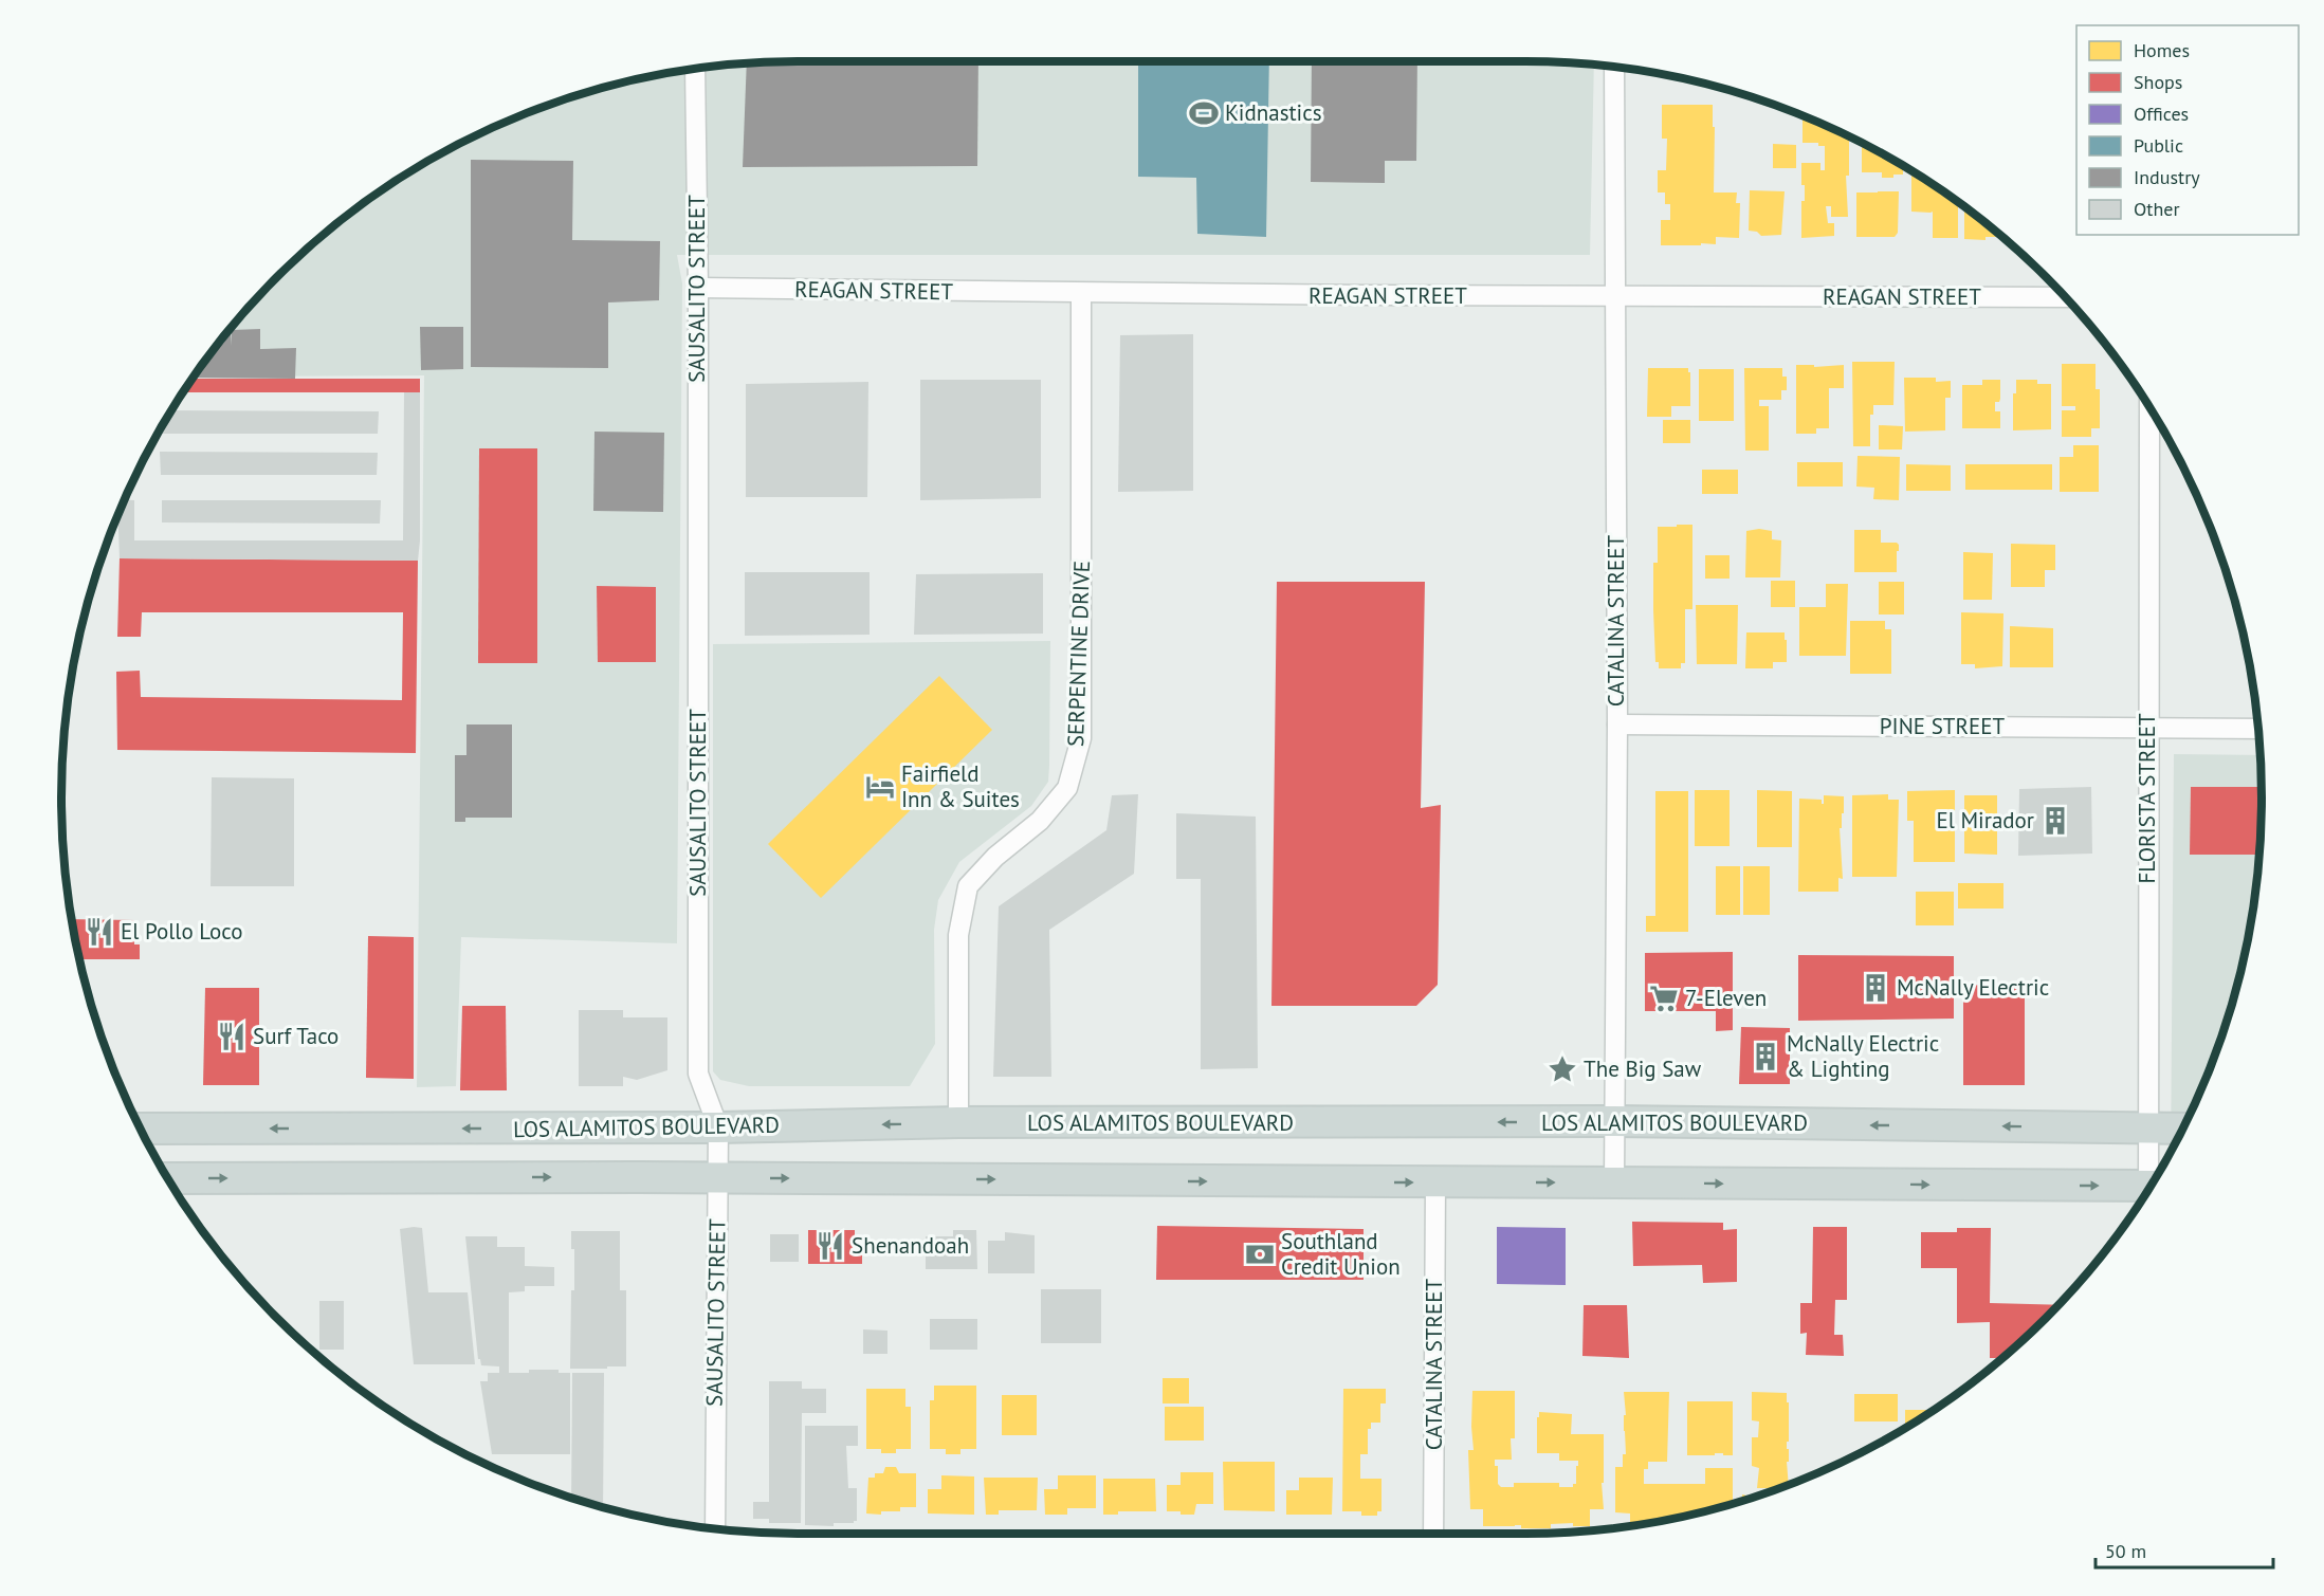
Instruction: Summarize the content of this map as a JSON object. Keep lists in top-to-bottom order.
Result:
{
  "streets": {
    "main road": ["LOS ALAMITOS BOULEVARD"],
    "street": [
      "SAUSALITO STREET",
      "REAGAN STREET",
      "CATALINA STREET",
      "SERPENTINE DRIVE",
      "PINE STREET",
      "FLORISTA STREET"
    ]
  },
  "crossings": [
    ["SAUSALITO STREET", "REAGAN STREET"],
    ["SAUSALITO STREET", "LOS ALAMITOS BOULEVARD"],
    ["REAGAN STREET", "CATALINA STREET"],
    ["REAGAN STREET", "SERPENTINE DRIVE"],
    ["CATALINA STREET", "PINE STREET"],
    ["CATALINA STREET", "LOS ALAMITOS BOULEVARD"],
    ["SERPENTINE DRIVE", "LOS ALAMITOS BOULEVARD"],
    ["PINE STREET", "FLORISTA STREET"],
    ["FLORISTA STREET", "LOS ALAMITOS BOULEVARD"]
  ],
  "places": {
    "sports": ["Kidnastics"],
    "hotel": ["Fairfield Inn & Suites"],
    "building": ["El Mirador", "McNally Electric", "McNally Electric & Lighting"],
    "restaurant": ["El Pollo Loco", "Surf Taco", "Shenandoah"],
    "supermarket": ["7-Eleven"],
    "place": ["The Big Saw"],
    "bank": ["Southland Credit Union"]
  },
  "legend": [
    "Homes",
    "Shops",
    "Offices",
    "Public",
    "Industry",
    "Other"
  ],
  "scale_bar": "50 m"
}
